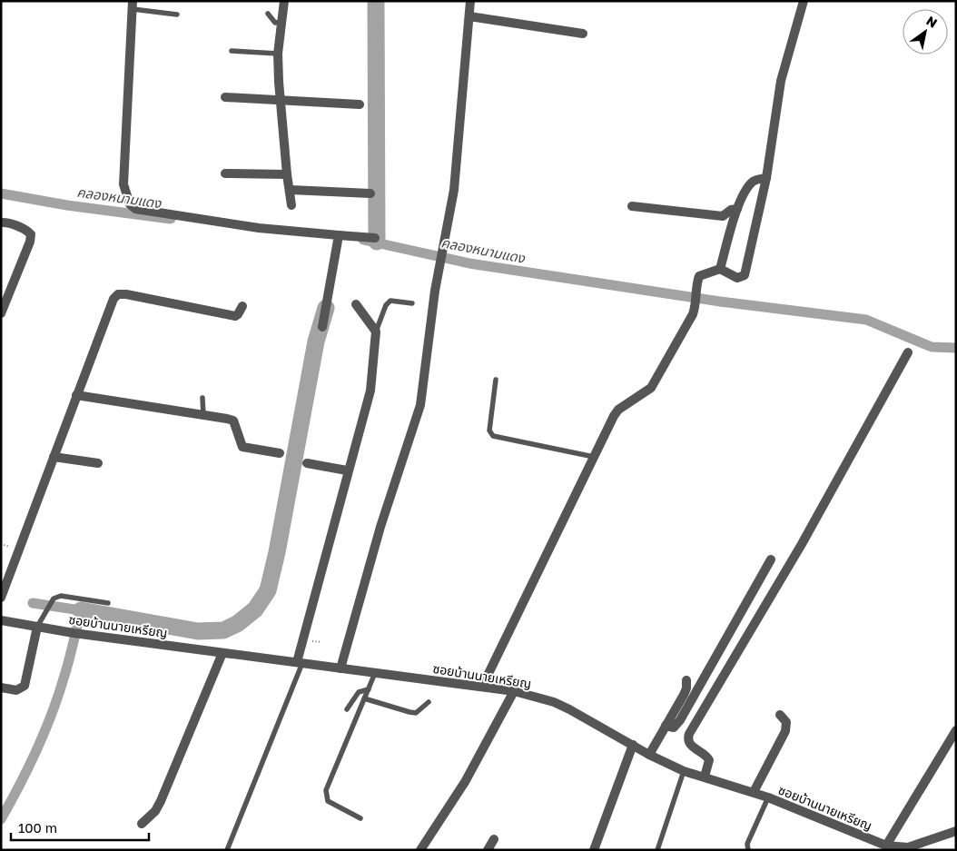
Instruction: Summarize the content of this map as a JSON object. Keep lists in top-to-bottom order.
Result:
{
  "streets": {
    "street": ["ซอยบ้านนายเหรียญ"]
  },
  "water": ["คลองหนามแดง"],
  "scale_bar": "100 m",
  "north": "top right"
}
